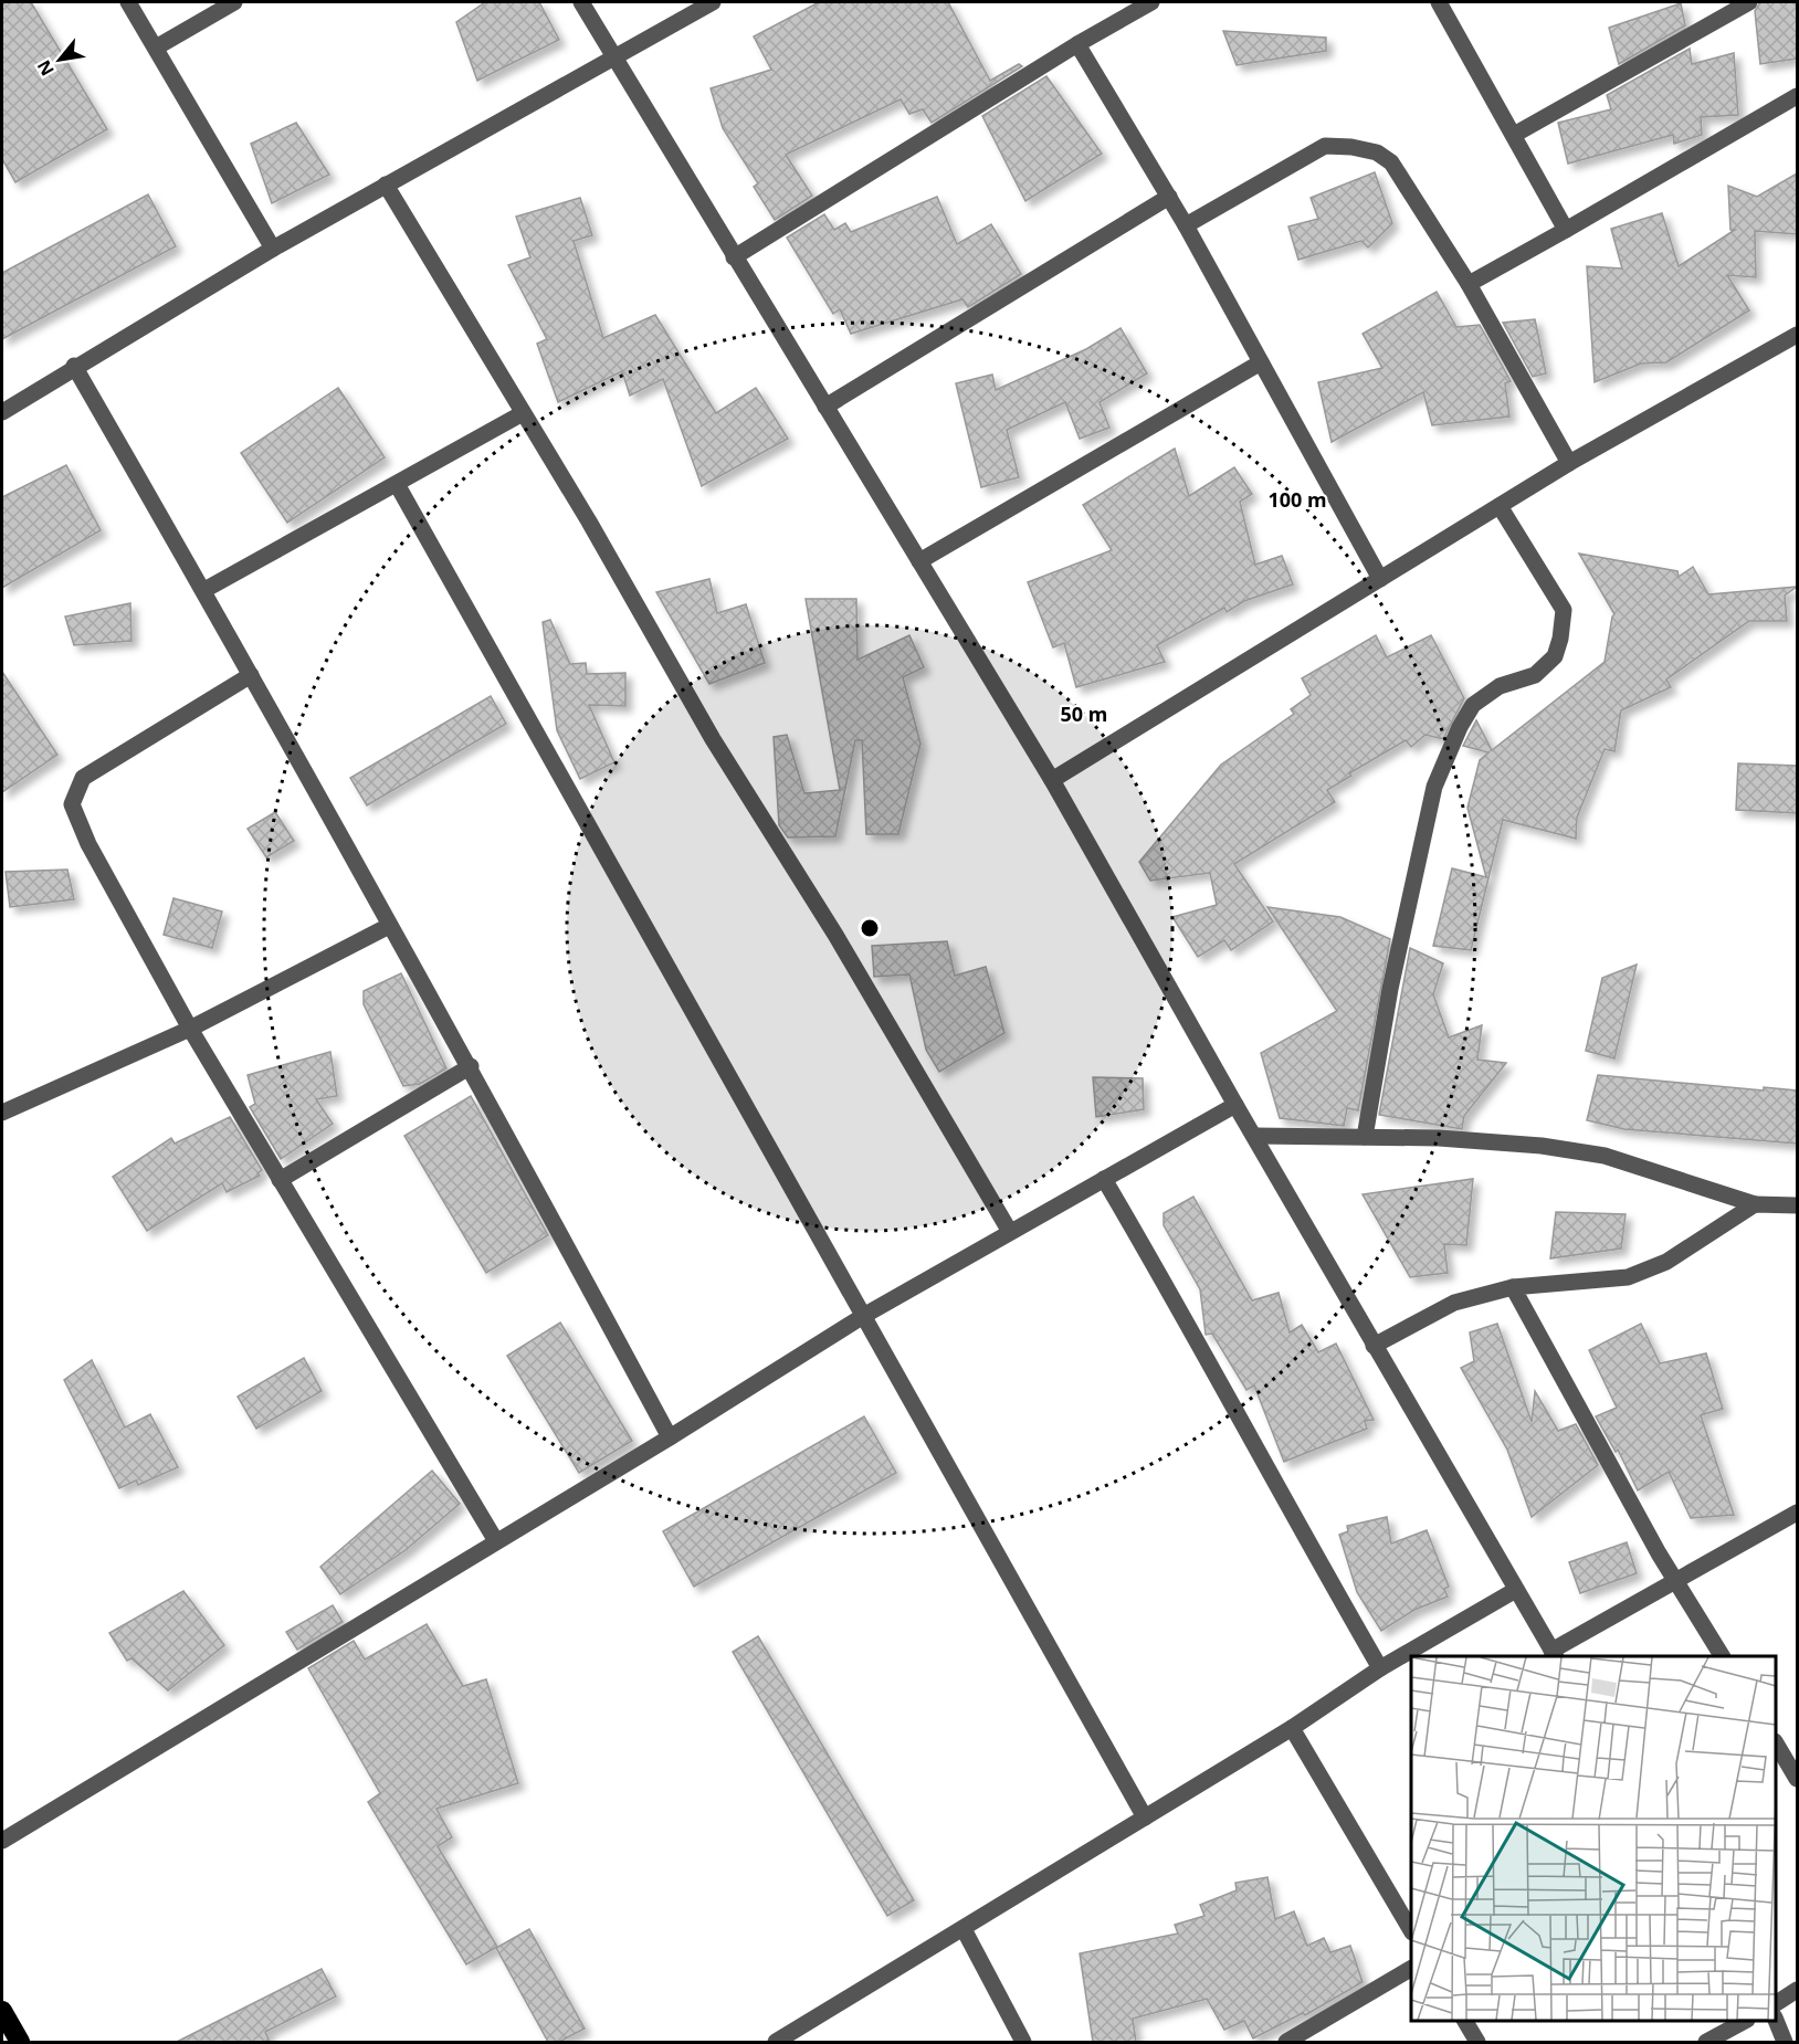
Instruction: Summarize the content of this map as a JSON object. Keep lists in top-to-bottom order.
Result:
{
  "north": "bottom left",
  "rings": ["100 m", "50 m"]
}
